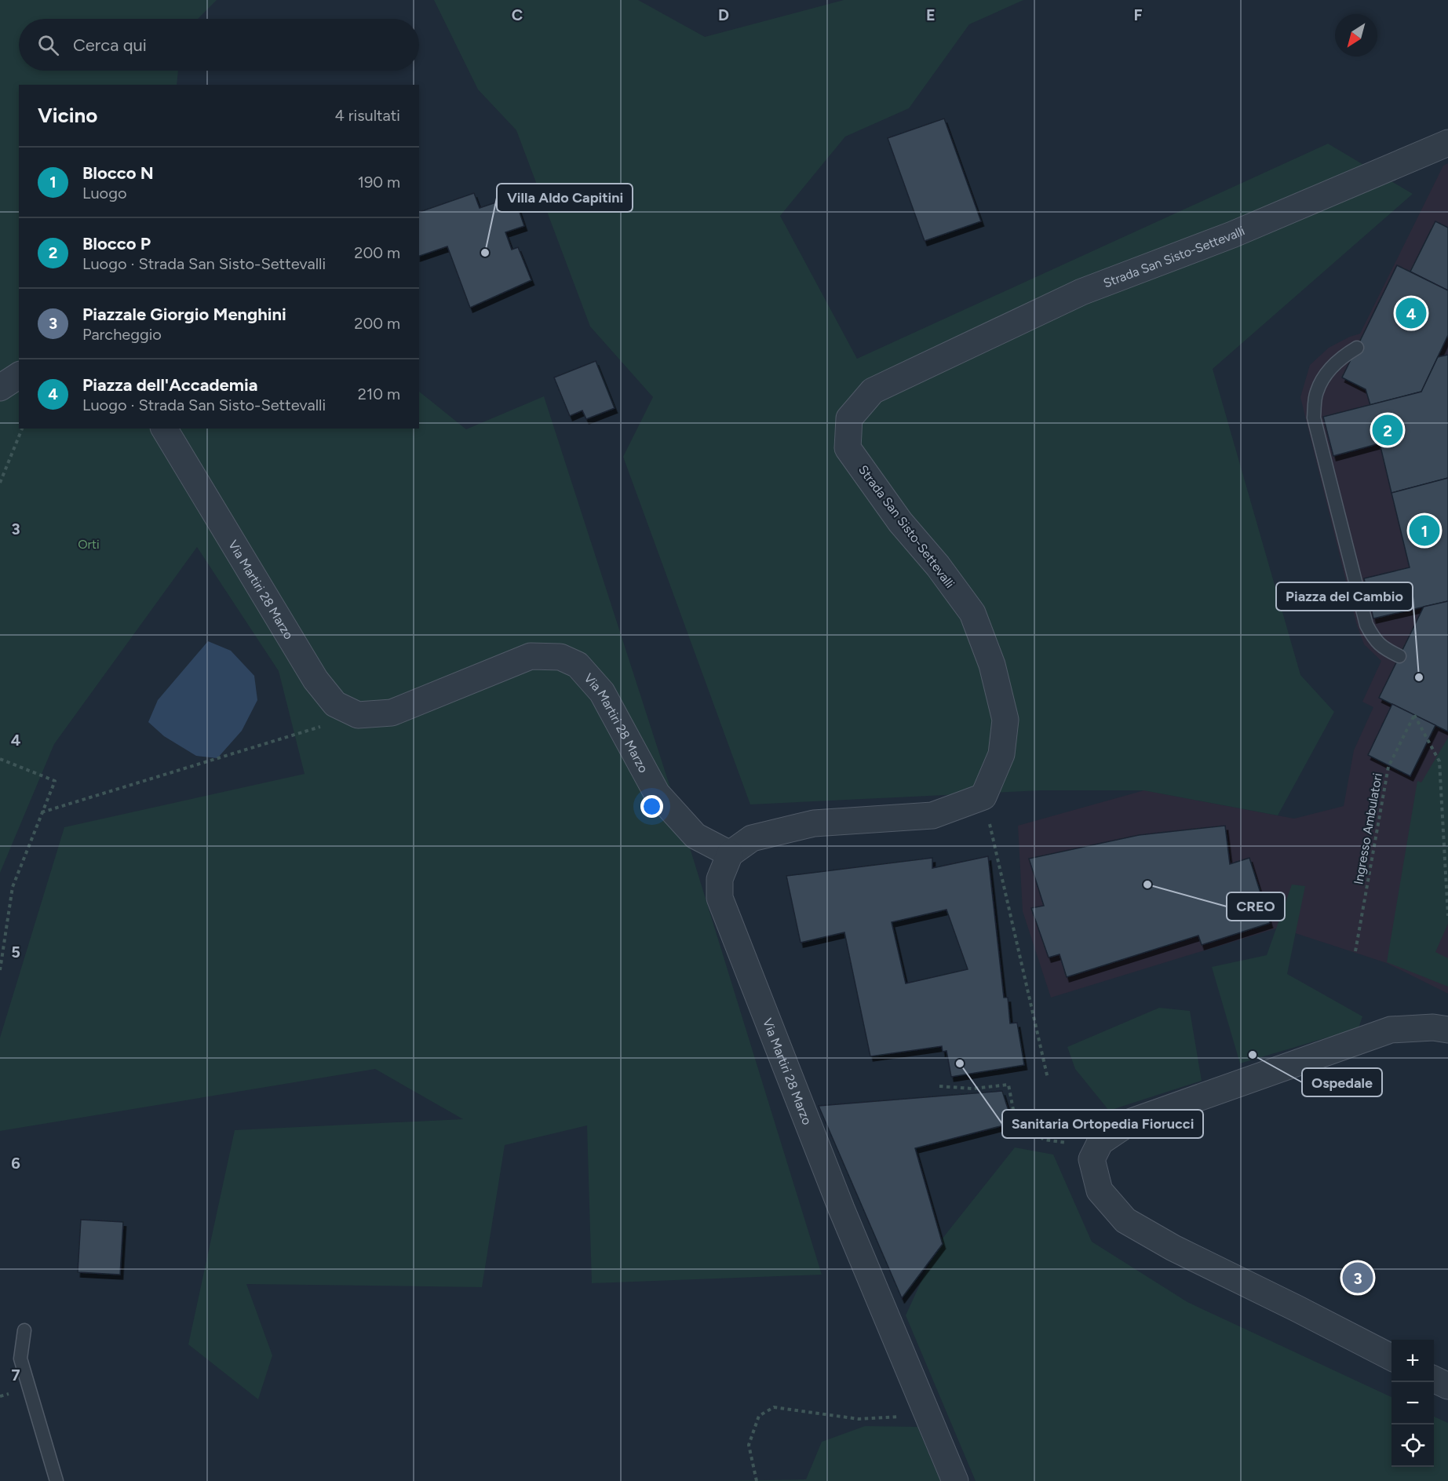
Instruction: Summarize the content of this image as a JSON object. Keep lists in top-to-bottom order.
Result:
{
  "streets": {
    "street": ["Strada San Sisto-Settevalli", "Via Martiri 28 Marzo"],
    "path": ["Ingresso Ambulatori"]
  },
  "parks": ["Orti"],
  "places": [
    "Villa Aldo Capitini",
    "Piazza del Cambio",
    "CREO",
    "Ospedale",
    "Sanitaria Ortopedia Fiorucci"
  ],
  "north": "bottom left",
  "page": {
    "search": "Cerca qui",
    "heading": ["Vicino", "4 risultati"],
    "list": [
      {
        "mark": "1",
        "name": "Blocco N",
        "note": "Luogo",
        "value": "190 m"
      },
      {
        "mark": "2",
        "name": "Blocco P",
        "note": "Luogo · Strada San Sisto-Settevalli",
        "value": "200 m"
      },
      {
        "mark": "3",
        "name": "Piazzale Giorgio Menghini",
        "note": "Parcheggio",
        "value": "200 m"
      },
      {
        "mark": "4",
        "name": "Piazza dell'Accademia",
        "note": "Luogo · Strada San Sisto-Settevalli",
        "value": "210 m"
      }
    ],
    "pins": [
      "4",
      "2",
      "1",
      "3"
    ],
    "map_buttons": ["+", "−"]
  },
  "grid": {
    "columns": [
      "C",
      "D",
      "E",
      "F"
    ],
    "rows": [
      "3",
      "4",
      "5",
      "6",
      "7"
    ]
  }
}
